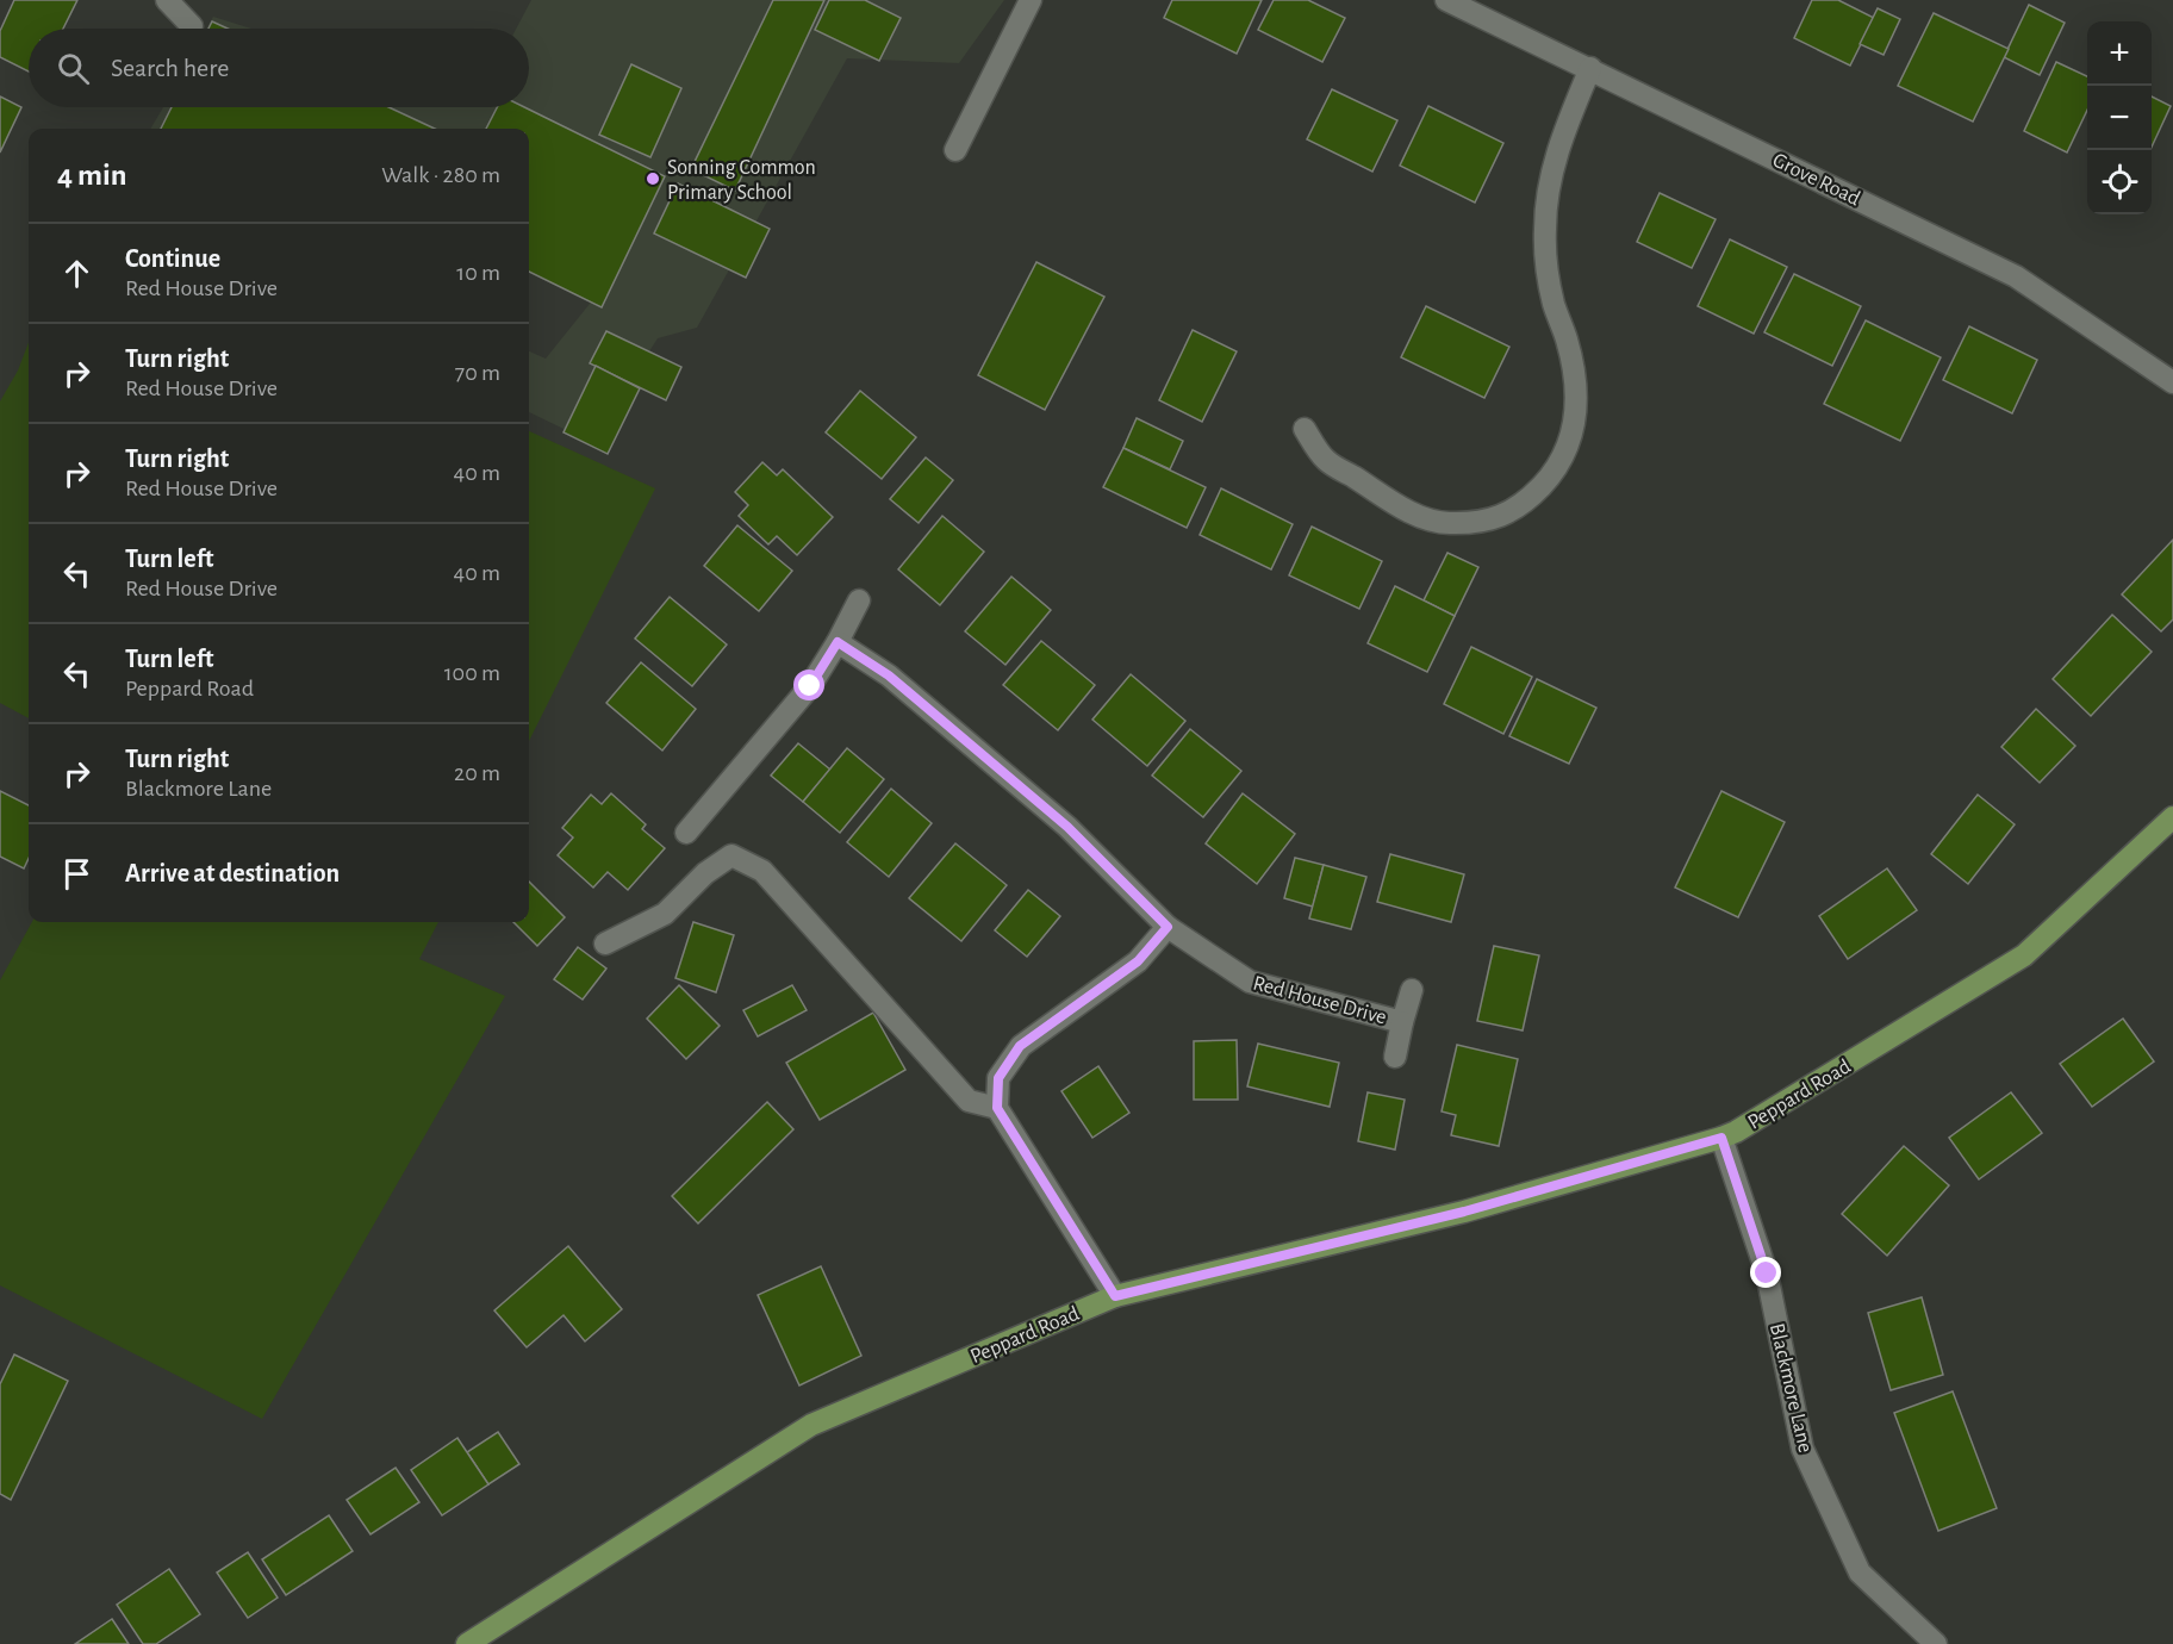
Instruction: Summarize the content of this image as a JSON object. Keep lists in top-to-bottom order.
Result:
{
  "streets": {
    "main road": ["Peppard Road"],
    "street": ["Grove Road", "Red House Drive", "Blackmore Lane"]
  },
  "crossings": [
    ["Peppard Road", "Blackmore Lane"]
  ],
  "places": ["Sonning Common Primary School"],
  "page": {
    "map_buttons": ["+", "−"],
    "search": "Search here",
    "heading": ["4 min", "Walk · 280 m"],
    "list": [
      ["Continue", "Red House Drive", "10 m"],
      ["Turn right", "Red House Drive", "70 m"],
      ["Turn right", "Red House Drive", "40 m"],
      ["Turn left", "Red House Drive", "40 m"],
      ["Turn left", "Peppard Road", "100 m"],
      ["Turn right", "Blackmore Lane", "20 m"],
      "Arrive at destination"
    ]
  }
}
